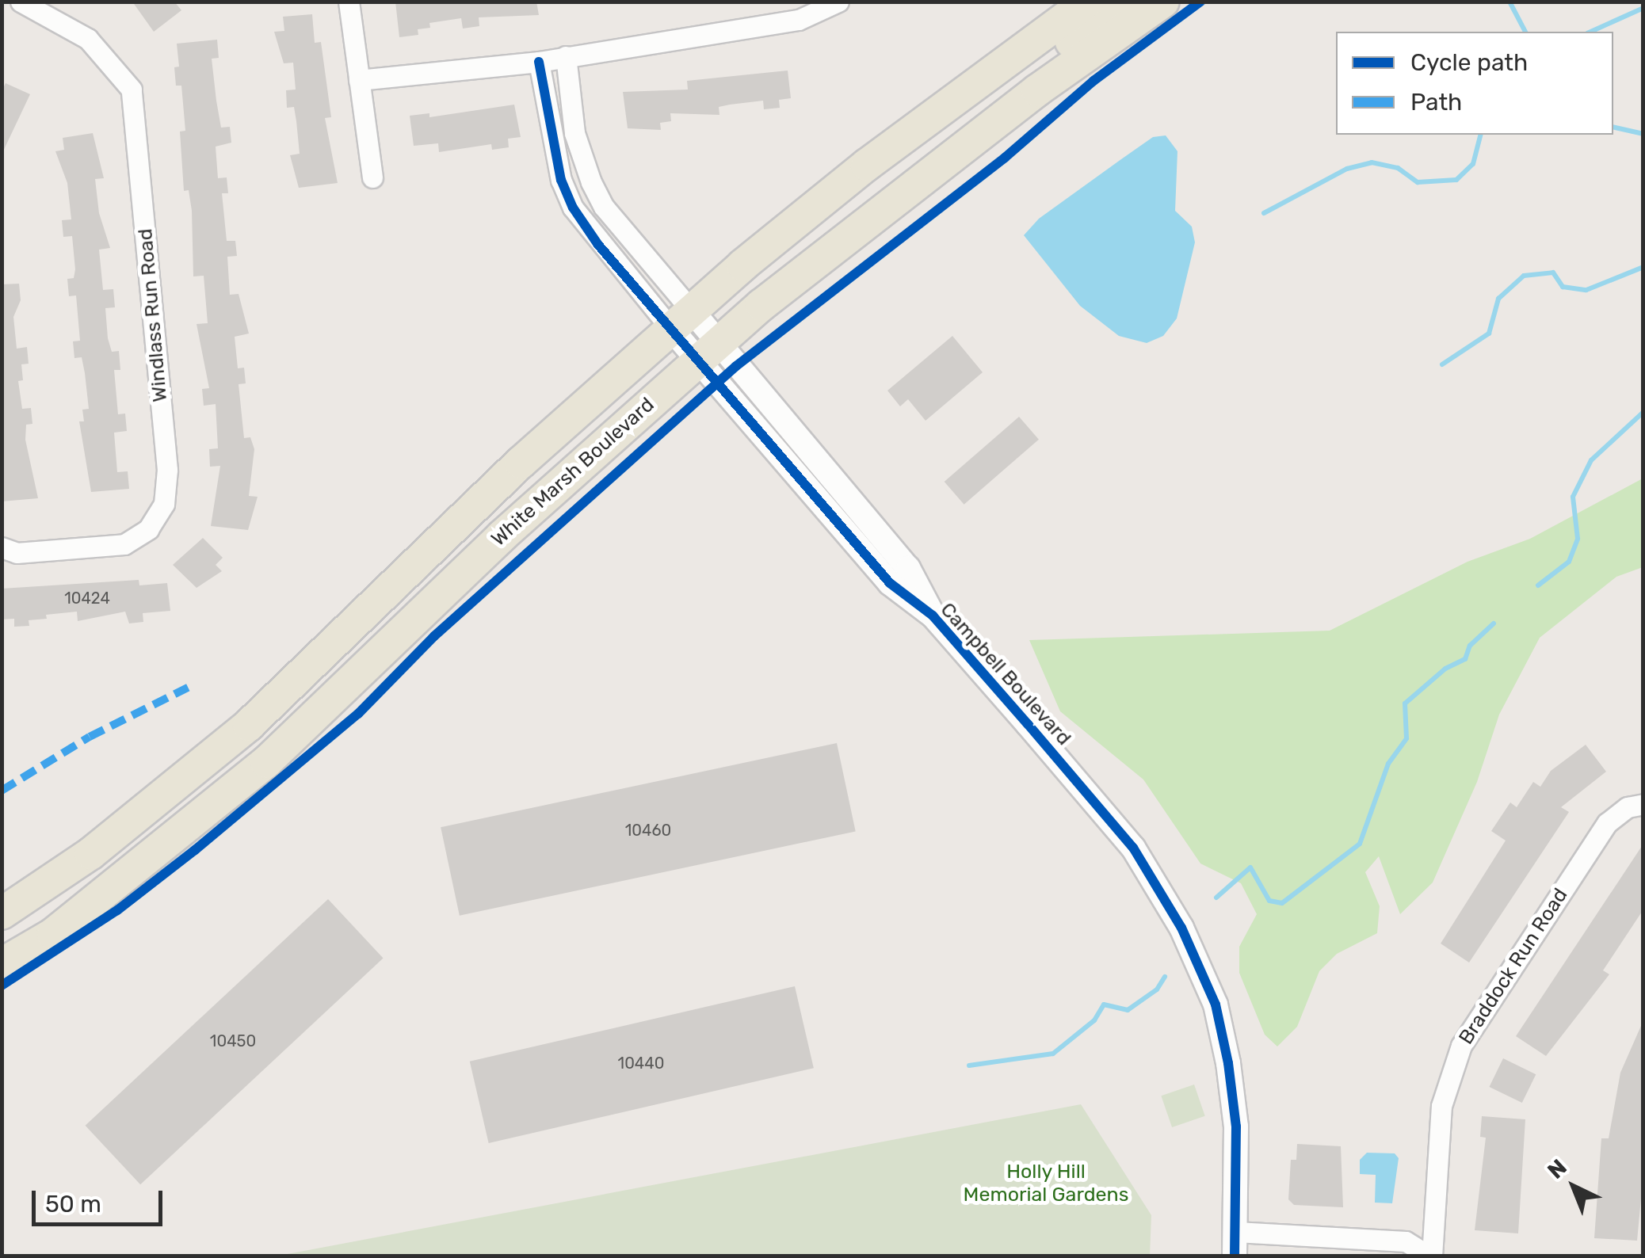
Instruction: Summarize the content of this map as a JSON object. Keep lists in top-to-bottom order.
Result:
{
  "streets": {
    "main road": ["White Marsh Boulevard"],
    "street": ["Windlass Run Road", "Campbell Boulevard", "Braddock Run Road"]
  },
  "crossings": [
    ["White Marsh Boulevard", "Campbell Boulevard"]
  ],
  "parks": ["Holly Hill Memorial Gardens"],
  "house_numbers": [
    "10424",
    "10460",
    "10450",
    "10440"
  ],
  "legend": ["Cycle path", "Path"],
  "scale_bar": "50 m",
  "north": "top left"
}
